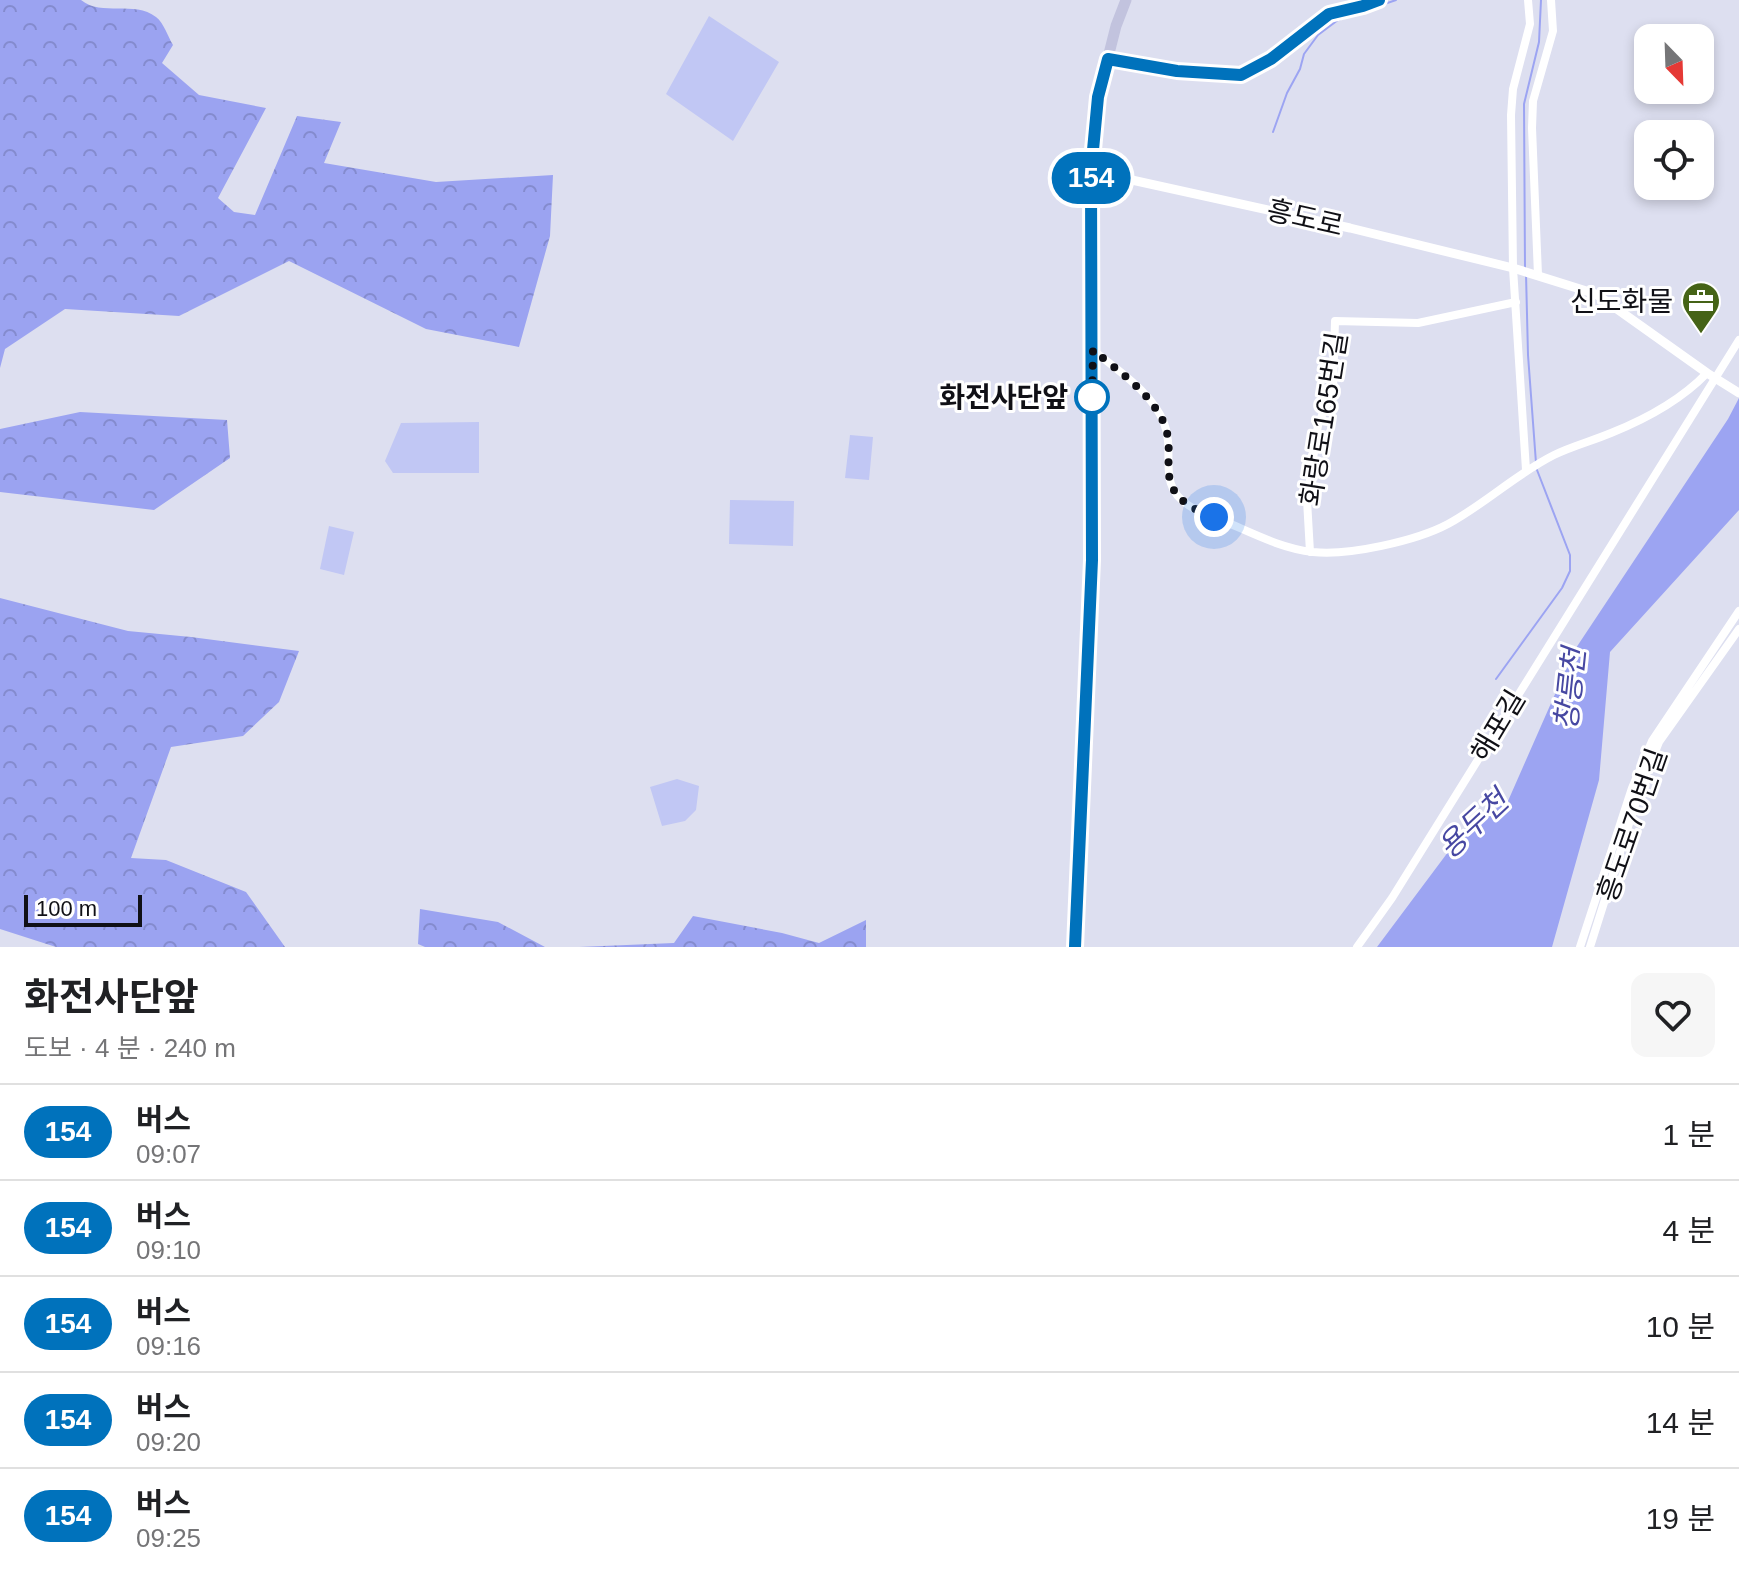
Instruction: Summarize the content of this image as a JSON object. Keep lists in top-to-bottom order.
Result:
{
  "streets": {
    "street": [
      "흥도로",
      "화랑로165번길",
      "해포길",
      "흥도로70번길"
    ]
  },
  "water": ["창릉천", "용두천"],
  "places": {
    "office": ["신도화물"],
    "other": ["화전사단앞"]
  },
  "lines": ["bus line 154"],
  "scale_bar": "100 m",
  "north": "bottom right",
  "page": {
    "on_map": "154",
    "scale": "100 m",
    "heading": ["화전사단앞", "도보 · 4 분 · 240 m"],
    "list": [
      {
        "mark": "154",
        "name": "버스",
        "note": "09:07",
        "value": "1 분"
      },
      {
        "mark": "154",
        "name": "버스",
        "note": "09:10",
        "value": "4 분"
      },
      {
        "mark": "154",
        "name": "버스",
        "note": "09:16",
        "value": "10 분"
      },
      {
        "mark": "154",
        "name": "버스",
        "note": "09:20",
        "value": "14 분"
      },
      {
        "mark": "154",
        "name": "버스",
        "note": "09:25",
        "value": "19 분"
      }
    ]
  }
}
